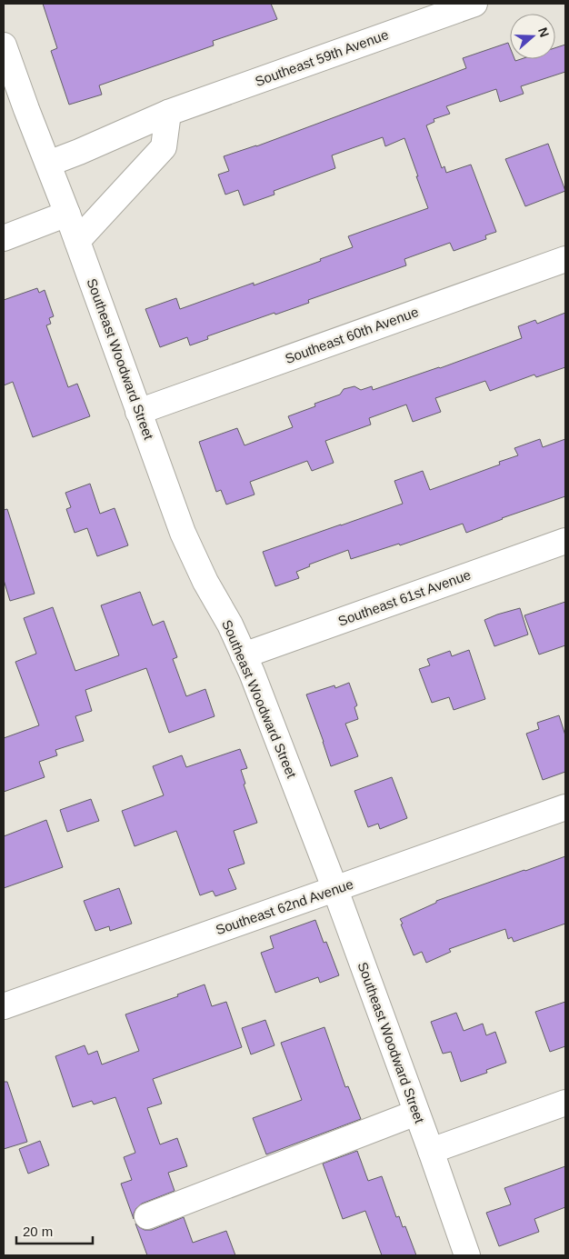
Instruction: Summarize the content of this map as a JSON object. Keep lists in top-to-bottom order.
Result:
{
  "streets": {
    "street": [
      "Southeast 59th Avenue",
      "Southeast 60th Avenue",
      "Southeast Woodward Street",
      "Southeast 61st Avenue",
      "Southeast 62nd Avenue"
    ]
  },
  "crossings": [
    ["Southeast 59th Avenue", "Southeast Woodward Street"],
    ["Southeast 60th Avenue", "Southeast Woodward Street"],
    ["Southeast Woodward Street", "Southeast 61st Avenue"],
    ["Southeast Woodward Street", "Southeast 62nd Avenue"]
  ],
  "scale_bar": "20 m",
  "north": "right"
}
